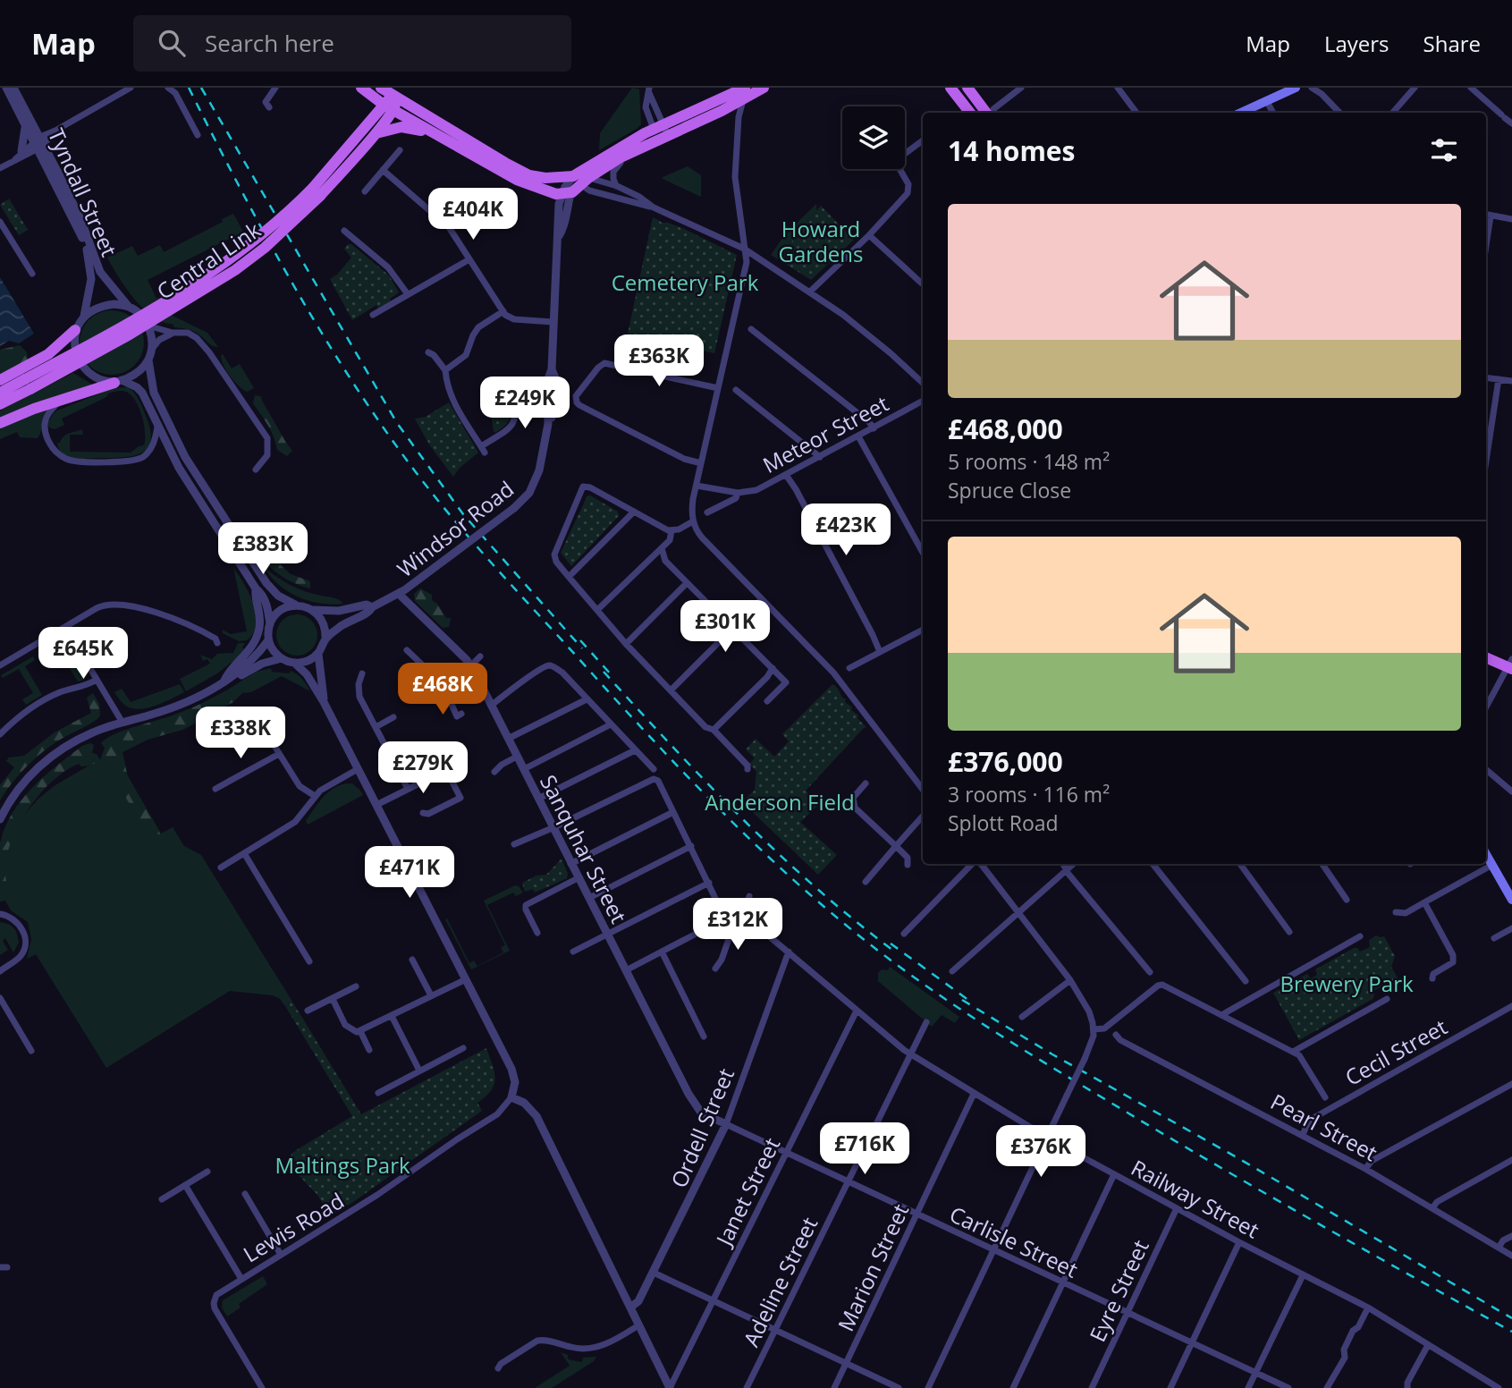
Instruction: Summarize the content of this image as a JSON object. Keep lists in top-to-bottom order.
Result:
{
  "streets": {
    "main road": ["Central Link"],
    "street": [
      "Tyndall Street",
      "Meteor Street",
      "Windsor Road",
      "Sanquhar Street",
      "Cecil Street",
      "Pearl Street",
      "Ordell Street",
      "Janet Street",
      "Railway Street",
      "Lewis Road",
      "Carlisle Street",
      "Marion Street",
      "Adeline Street",
      "Eyre Street"
    ]
  },
  "crossings": [
    ["Windsor Road", "Sanquhar Street"],
    ["Sanquhar Street", "Ordell Street"],
    ["Sanquhar Street", "Carlisle Street"],
    ["Cecil Street", "Pearl Street"],
    ["Ordell Street", "Railway Street"],
    ["Ordell Street", "Carlisle Street"],
    ["Janet Street", "Railway Street"],
    ["Janet Street", "Carlisle Street"],
    ["Railway Street", "Marion Street"],
    ["Railway Street", "Adeline Street"],
    ["Railway Street", "Eyre Street"],
    ["Carlisle Street", "Marion Street"],
    ["Carlisle Street", "Adeline Street"],
    ["Carlisle Street", "Eyre Street"]
  ],
  "parks": [
    "Howard Gardens",
    "Cemetery Park",
    "Anderson Field",
    "Brewery Park",
    "Maltings Park"
  ],
  "page": {
    "header": "Map",
    "search": "Search here",
    "nav": ["Map", "Layers", "Share"],
    "heading": "14 homes",
    "price": [
      "£404K",
      "£363K",
      "£249K",
      "£423K",
      "£383K",
      "£301K",
      "£645K",
      "£468K",
      "£338K",
      "£279K",
      "£471K",
      "£312K",
      "£716K",
      "£376K"
    ],
    "list": [
      {
        "name": "£468,000",
        "note": "5 rooms · 148 m² · Spruce Close"
      },
      {
        "name": "£376,000",
        "note": "3 rooms · 116 m² · Splott Road"
      }
    ]
  }
}
